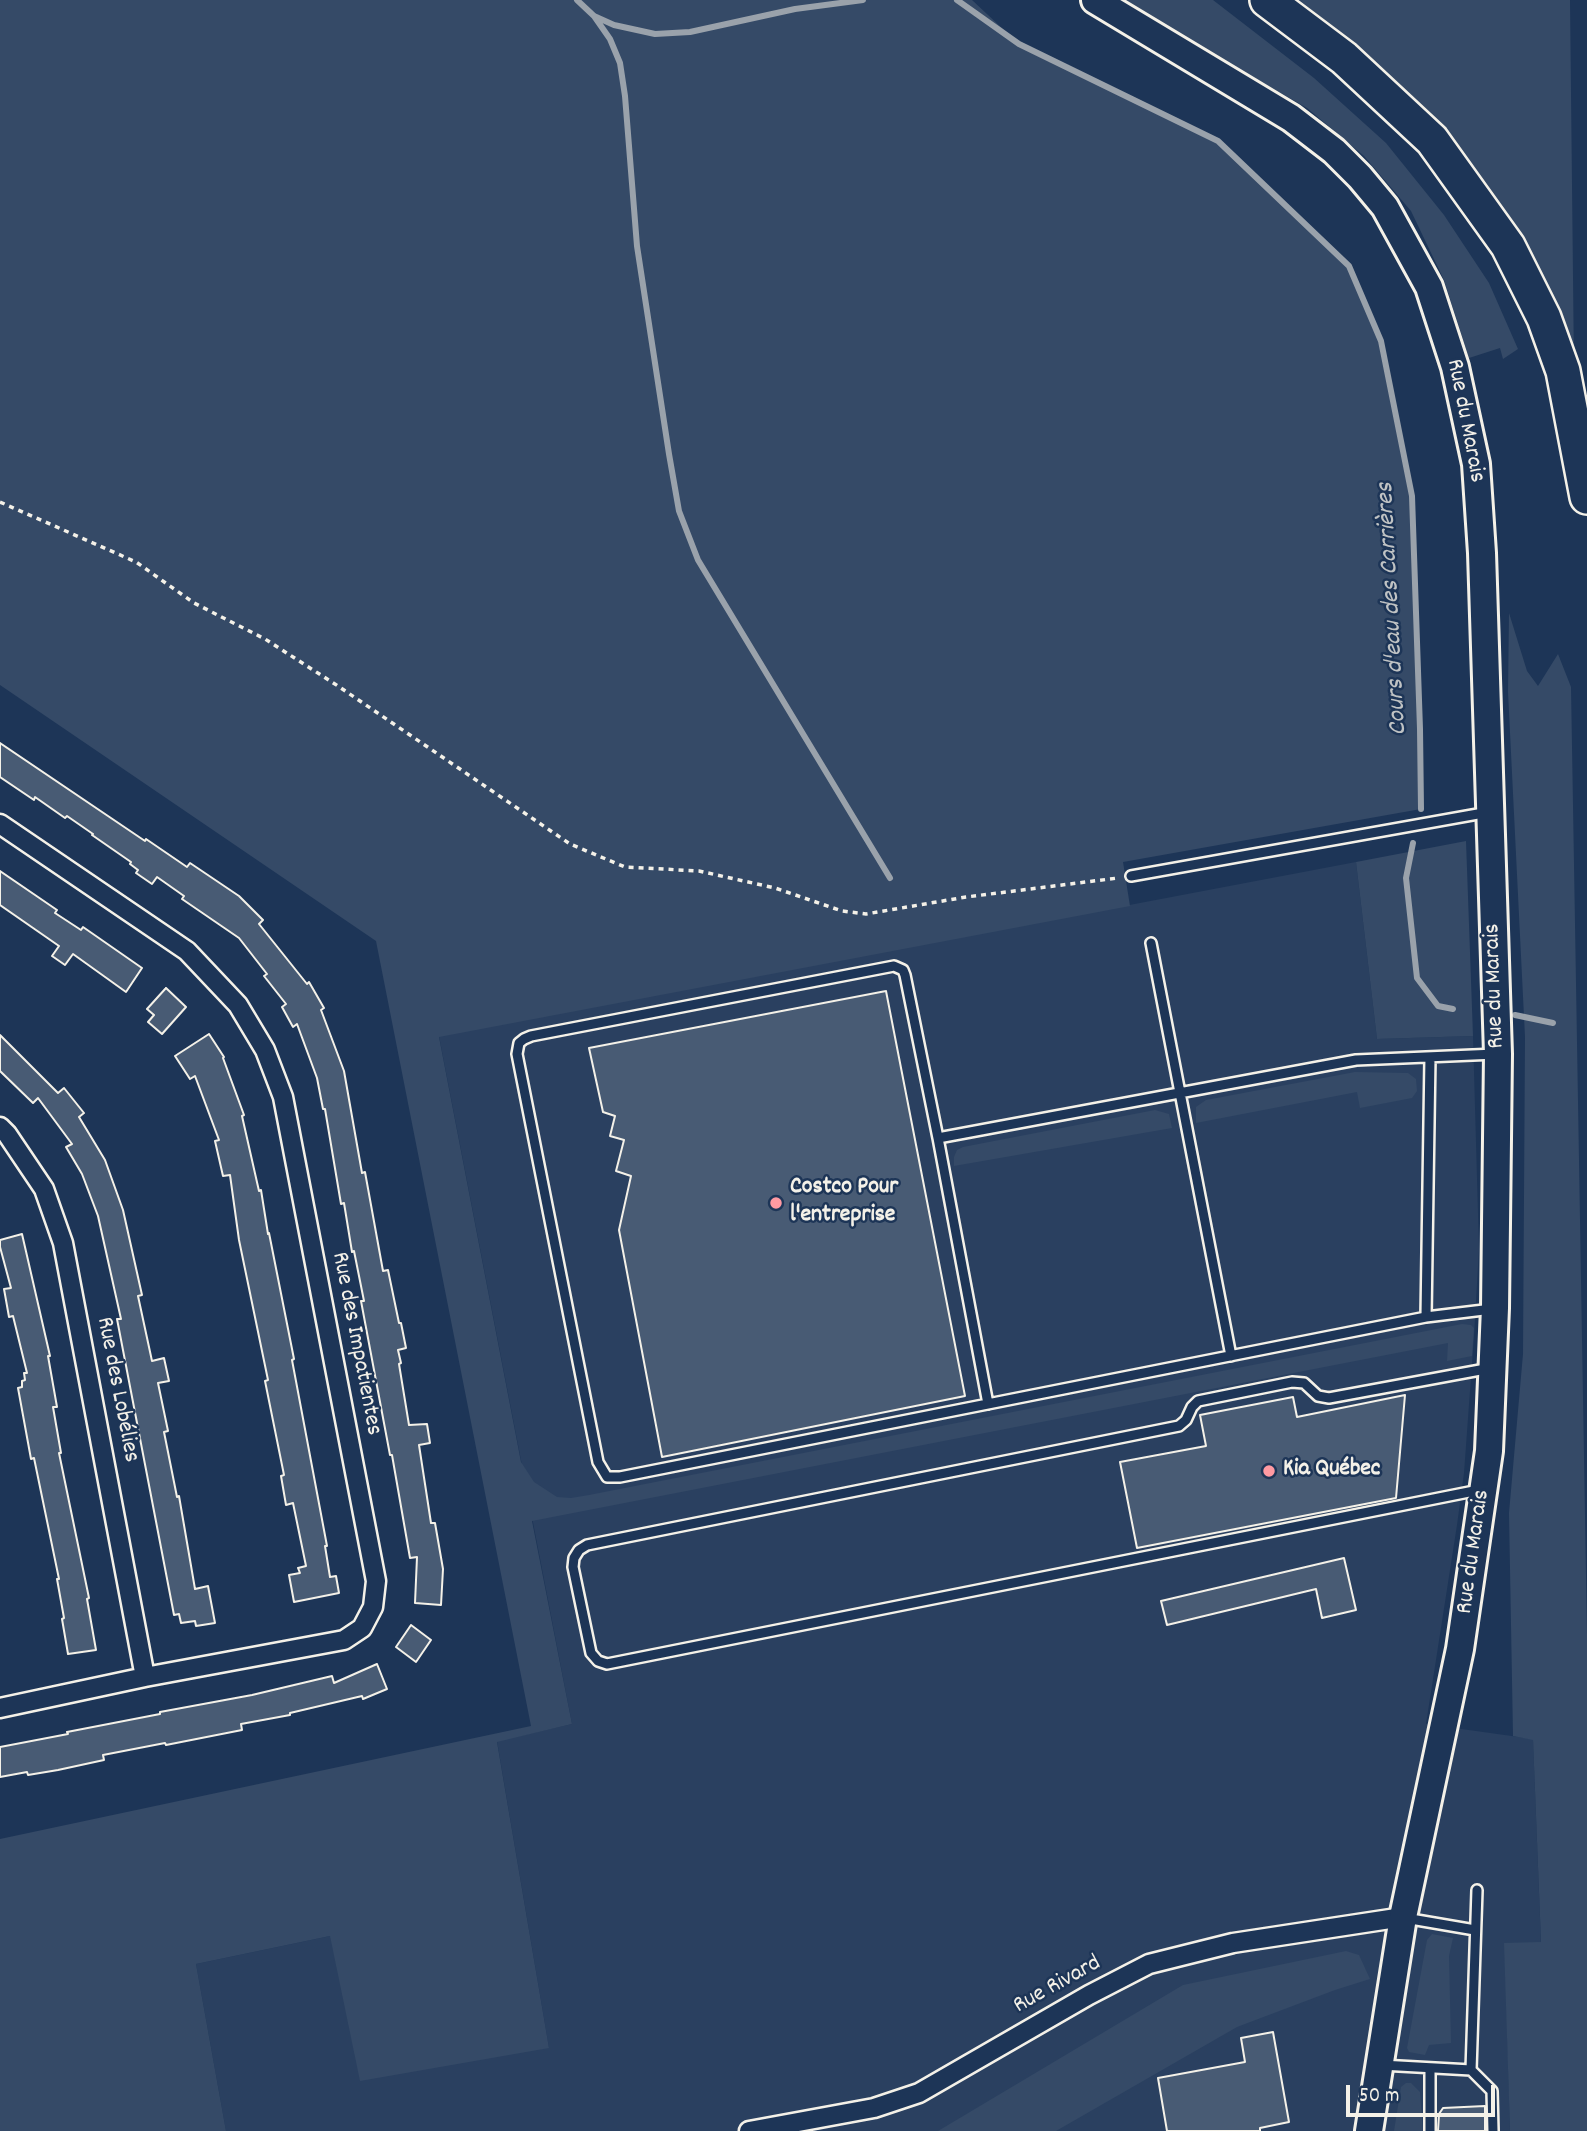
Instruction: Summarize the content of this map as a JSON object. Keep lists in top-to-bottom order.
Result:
{
  "streets": {
    "street": [
      "Rue du Marais",
      "Rue des Impatientes",
      "Rue des Lobélies",
      "Rue Rivard"
    ]
  },
  "crossings": [
    ["Rue du Marais", "Rue Rivard"],
    ["Rue des Impatientes", "Rue des Lobélies"]
  ],
  "water": ["Cours d'eau des Carrières"],
  "places": ["Costco Pour l'entreprise", "Kia Québec"],
  "scale_bar": "50 m"
}
